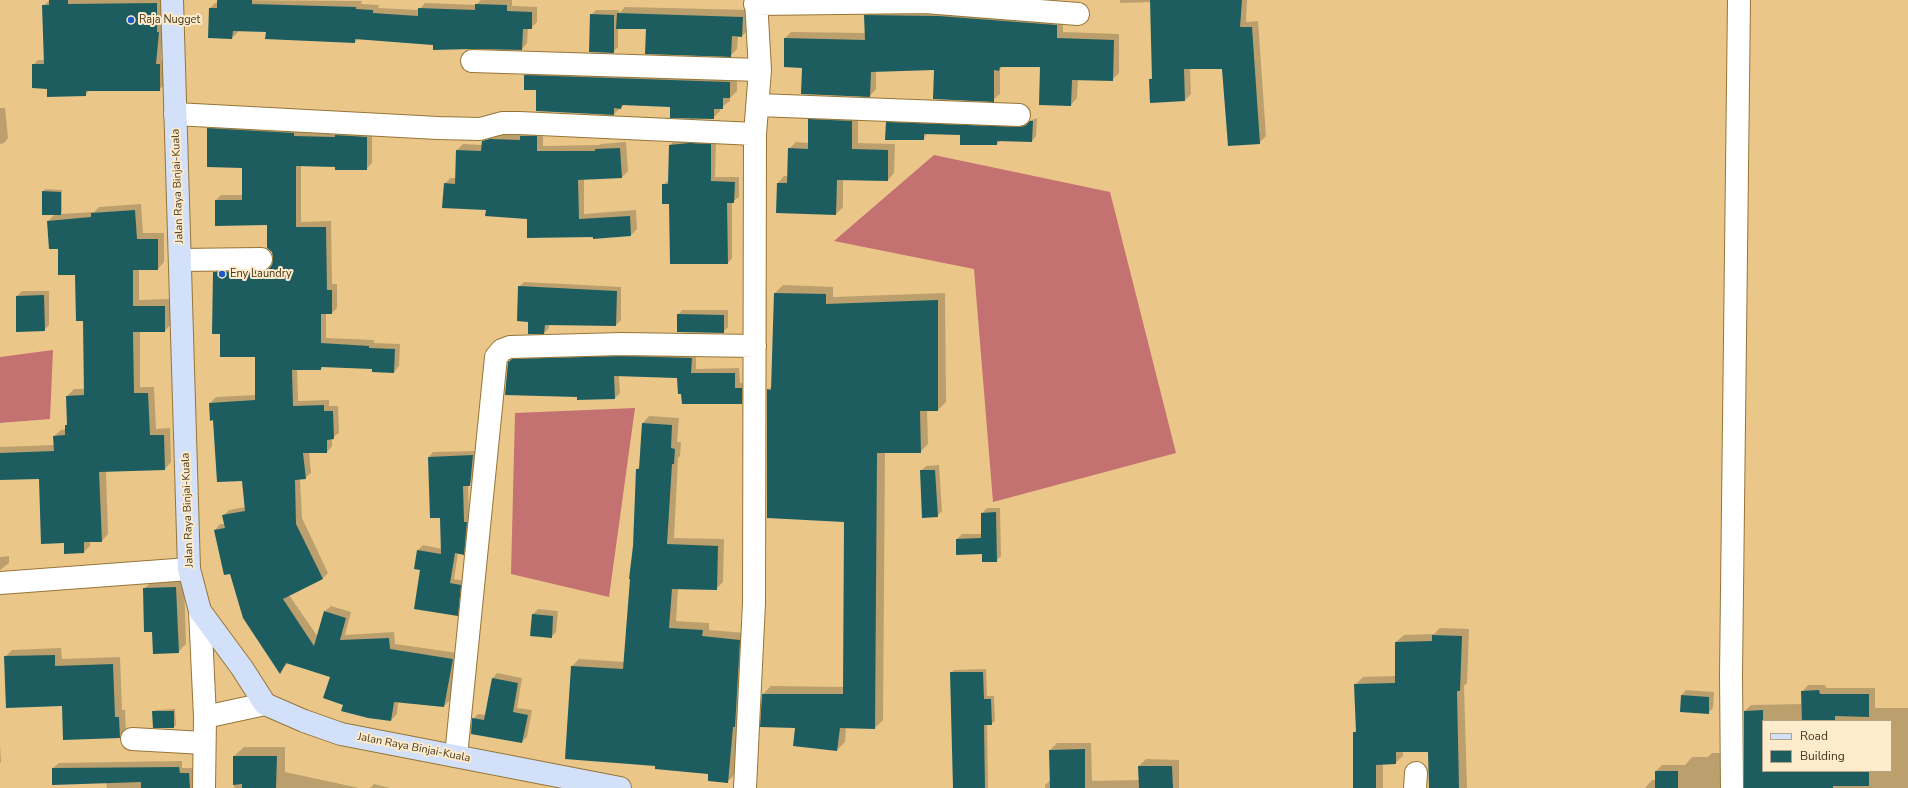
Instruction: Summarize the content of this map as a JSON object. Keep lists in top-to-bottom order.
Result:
{
  "streets": {
    "main road": ["Jalan Raya Binjai-Kuala"]
  },
  "places": ["Raja Nugget", "Eny Laundry"],
  "legend": ["Road", "Building"]
}
